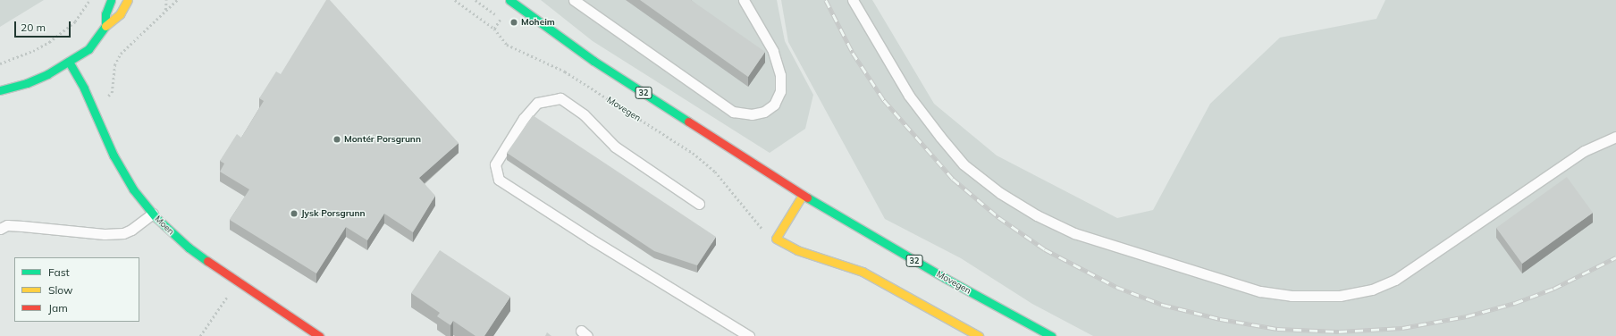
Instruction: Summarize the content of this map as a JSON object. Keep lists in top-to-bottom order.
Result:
{
  "streets": {
    "main road": ["32", "Movegen", "Moen"]
  },
  "places": ["Moheim", "Montér Porsgrunn", "Jysk Porsgrunn"],
  "legend": ["Fast", "Slow", "Jam"],
  "scale_bar": "20 m"
}
